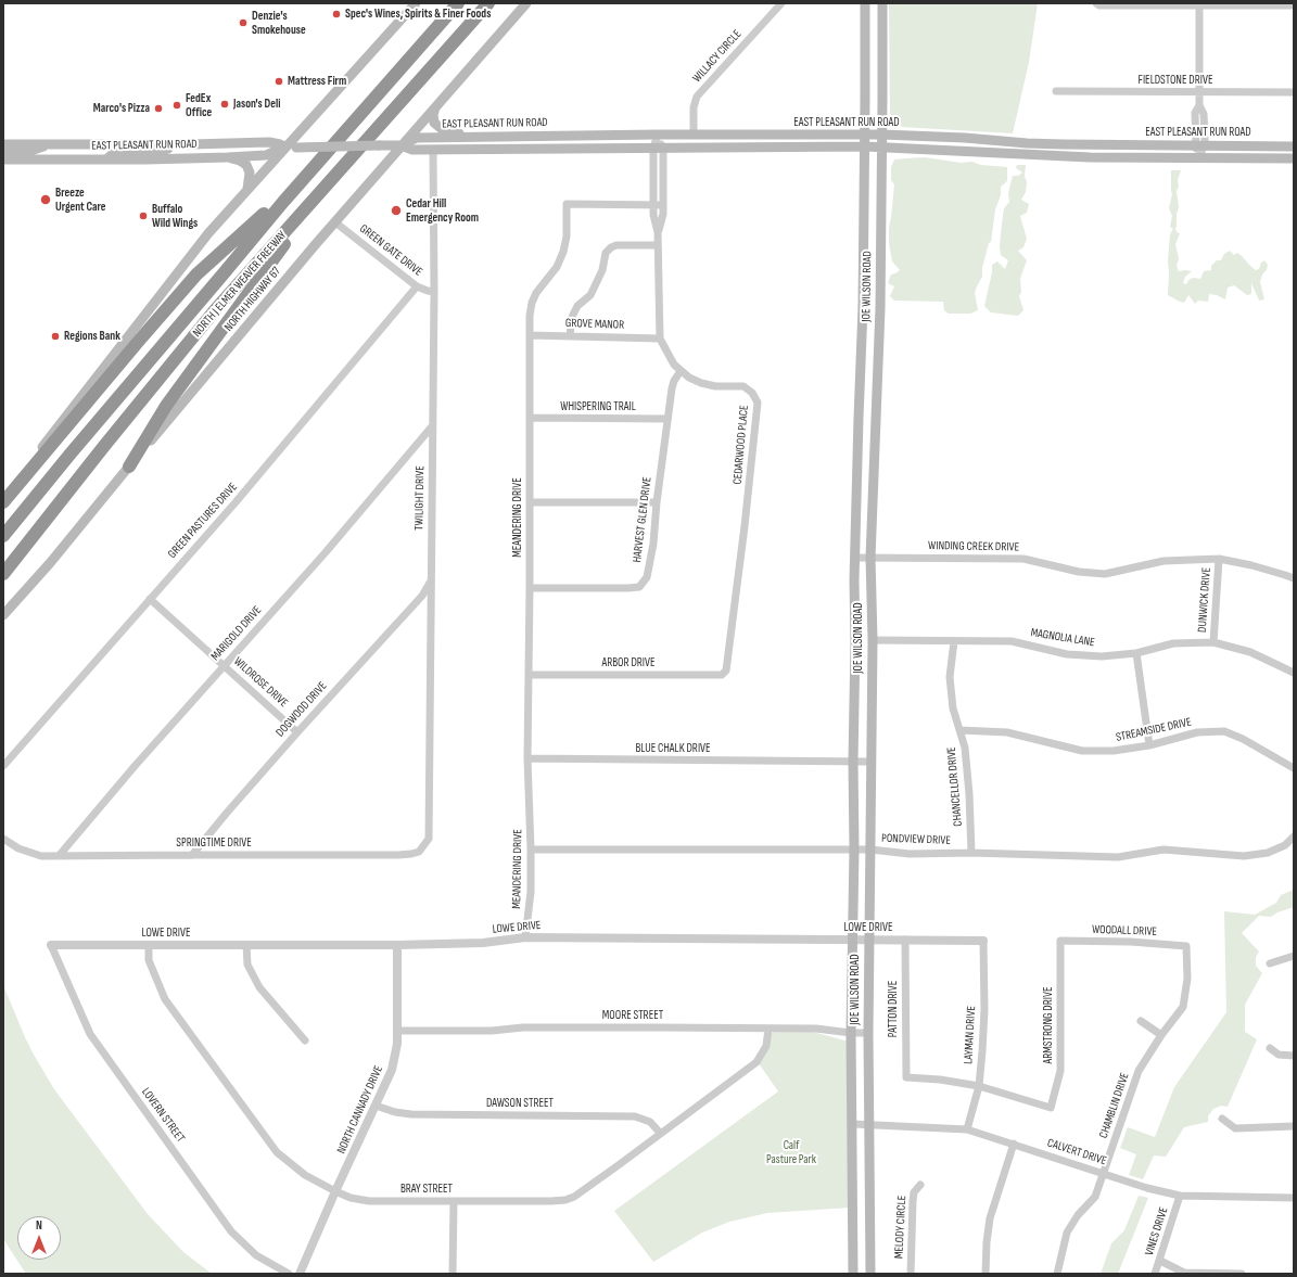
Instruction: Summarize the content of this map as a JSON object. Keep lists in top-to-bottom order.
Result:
{
  "streets": {
    "highway": ["NORTH J ELMER WEAVER FREEWAY"],
    "main road": ["EAST PLEASANT RUN ROAD", "JOE WILSON ROAD", "NORTH HIGHWAY 67"],
    "street": [
      "WILLACY CIRCLE",
      "FIELDSTONE DRIVE",
      "GREEN GATE DRIVE",
      "GROVE MANOR",
      "WHISPERING TRAIL",
      "CEDARWOOD PLACE",
      "TWILIGHT DRIVE",
      "MEANDERING DRIVE",
      "HARVEST GLEN DRIVE",
      "GREEN PASTURES DRIVE",
      "WINDING CREEK DRIVE",
      "DUNWICK DRIVE",
      "MARIGOLD DRIVE",
      "MAGNOLIA LANE",
      "ARBOR DRIVE",
      "WILDROSE DRIVE",
      "DOGWOOD DRIVE",
      "STREAMSIDE DRIVE",
      "BLUE CHALK DRIVE",
      "CHANCELLOR DRIVE",
      "PONDVIEW DRIVE",
      "SPRINGTIME DRIVE",
      "LOWE DRIVE",
      "WOODALL DRIVE",
      "PATTON DRIVE",
      "MOORE STREET",
      "ARMSTRONG DRIVE",
      "LAYMAN DRIVE",
      "DAWSON STREET",
      "CHAMBLIN DRIVE",
      "NORTH CANNADY DRIVE",
      "LOVERN STREET",
      "CALVERT DRIVE",
      "BRAY STREET",
      "MELODY CIRCLE",
      "VINES DRIVE"
    ]
  },
  "crossings": [
    ["WILLACY CIRCLE", "EAST PLEASANT RUN ROAD"],
    ["EAST PLEASANT RUN ROAD", "JOE WILSON ROAD"],
    ["EAST PLEASANT RUN ROAD", "NORTH HIGHWAY 67"],
    ["EAST PLEASANT RUN ROAD", "CEDARWOOD PLACE"],
    ["EAST PLEASANT RUN ROAD", "TWILIGHT DRIVE"],
    ["GREEN GATE DRIVE", "NORTH HIGHWAY 67"],
    ["GREEN GATE DRIVE", "TWILIGHT DRIVE"],
    ["GREEN GATE DRIVE", "GREEN PASTURES DRIVE"],
    ["JOE WILSON ROAD", "WINDING CREEK DRIVE"],
    ["JOE WILSON ROAD", "MAGNOLIA LANE"],
    ["JOE WILSON ROAD", "BLUE CHALK DRIVE"],
    ["JOE WILSON ROAD", "PONDVIEW DRIVE"],
    ["JOE WILSON ROAD", "LOWE DRIVE"],
    ["JOE WILSON ROAD", "MOORE STREET"],
    ["JOE WILSON ROAD", "CALVERT DRIVE"],
    ["GROVE MANOR", "CEDARWOOD PLACE"],
    ["GROVE MANOR", "MEANDERING DRIVE"],
    ["WHISPERING TRAIL", "MEANDERING DRIVE"],
    ["WHISPERING TRAIL", "HARVEST GLEN DRIVE"],
    ["CEDARWOOD PLACE", "MEANDERING DRIVE"],
    ["CEDARWOOD PLACE", "HARVEST GLEN DRIVE"],
    ["CEDARWOOD PLACE", "ARBOR DRIVE"],
    ["TWILIGHT DRIVE", "MARIGOLD DRIVE"],
    ["TWILIGHT DRIVE", "DOGWOOD DRIVE"],
    ["TWILIGHT DRIVE", "SPRINGTIME DRIVE"],
    ["MEANDERING DRIVE", "HARVEST GLEN DRIVE"],
    ["MEANDERING DRIVE", "ARBOR DRIVE"],
    ["MEANDERING DRIVE", "BLUE CHALK DRIVE"],
    ["MEANDERING DRIVE", "PONDVIEW DRIVE"],
    ["MEANDERING DRIVE", "LOWE DRIVE"],
    ["GREEN PASTURES DRIVE", "WILDROSE DRIVE"],
    ["WINDING CREEK DRIVE", "DUNWICK DRIVE"],
    ["DUNWICK DRIVE", "MAGNOLIA LANE"],
    ["MARIGOLD DRIVE", "WILDROSE DRIVE"],
    ["MARIGOLD DRIVE", "SPRINGTIME DRIVE"],
    ["MAGNOLIA LANE", "CHANCELLOR DRIVE"],
    ["WILDROSE DRIVE", "DOGWOOD DRIVE"],
    ["DOGWOOD DRIVE", "SPRINGTIME DRIVE"],
    ["STREAMSIDE DRIVE", "CHANCELLOR DRIVE"],
    ["CHANCELLOR DRIVE", "PONDVIEW DRIVE"],
    ["LOWE DRIVE", "PATTON DRIVE"],
    ["LOWE DRIVE", "LAYMAN DRIVE"],
    ["LOWE DRIVE", "NORTH CANNADY DRIVE"],
    ["LOWE DRIVE", "LOVERN STREET"],
    ["LOWE DRIVE", "BRAY STREET"],
    ["WOODALL DRIVE", "ARMSTRONG DRIVE"],
    ["WOODALL DRIVE", "CHAMBLIN DRIVE"],
    ["PATTON DRIVE", "ARMSTRONG DRIVE"],
    ["PATTON DRIVE", "LAYMAN DRIVE"],
    ["MOORE STREET", "NORTH CANNADY DRIVE"],
    ["MOORE STREET", "BRAY STREET"],
    ["ARMSTRONG DRIVE", "LAYMAN DRIVE"],
    ["LAYMAN DRIVE", "CALVERT DRIVE"],
    ["DAWSON STREET", "NORTH CANNADY DRIVE"],
    ["DAWSON STREET", "BRAY STREET"],
    ["CHAMBLIN DRIVE", "CALVERT DRIVE"],
    ["NORTH CANNADY DRIVE", "BRAY STREET"],
    ["CALVERT DRIVE", "VINES DRIVE"]
  ],
  "parks": ["Calf Pasture Park"],
  "places": [
    "Spec's Wines, Spirits & Finer Foods",
    "Denzie's Smokehouse",
    "Mattress Firm",
    "Jason's Deli",
    "FedEx Office",
    "Marco's Pizza",
    "Breeze Urgent Care",
    "Cedar Hill Emergency Room",
    "Buffalo Wild Wings",
    "Regions Bank"
  ],
  "north": "top"
}
